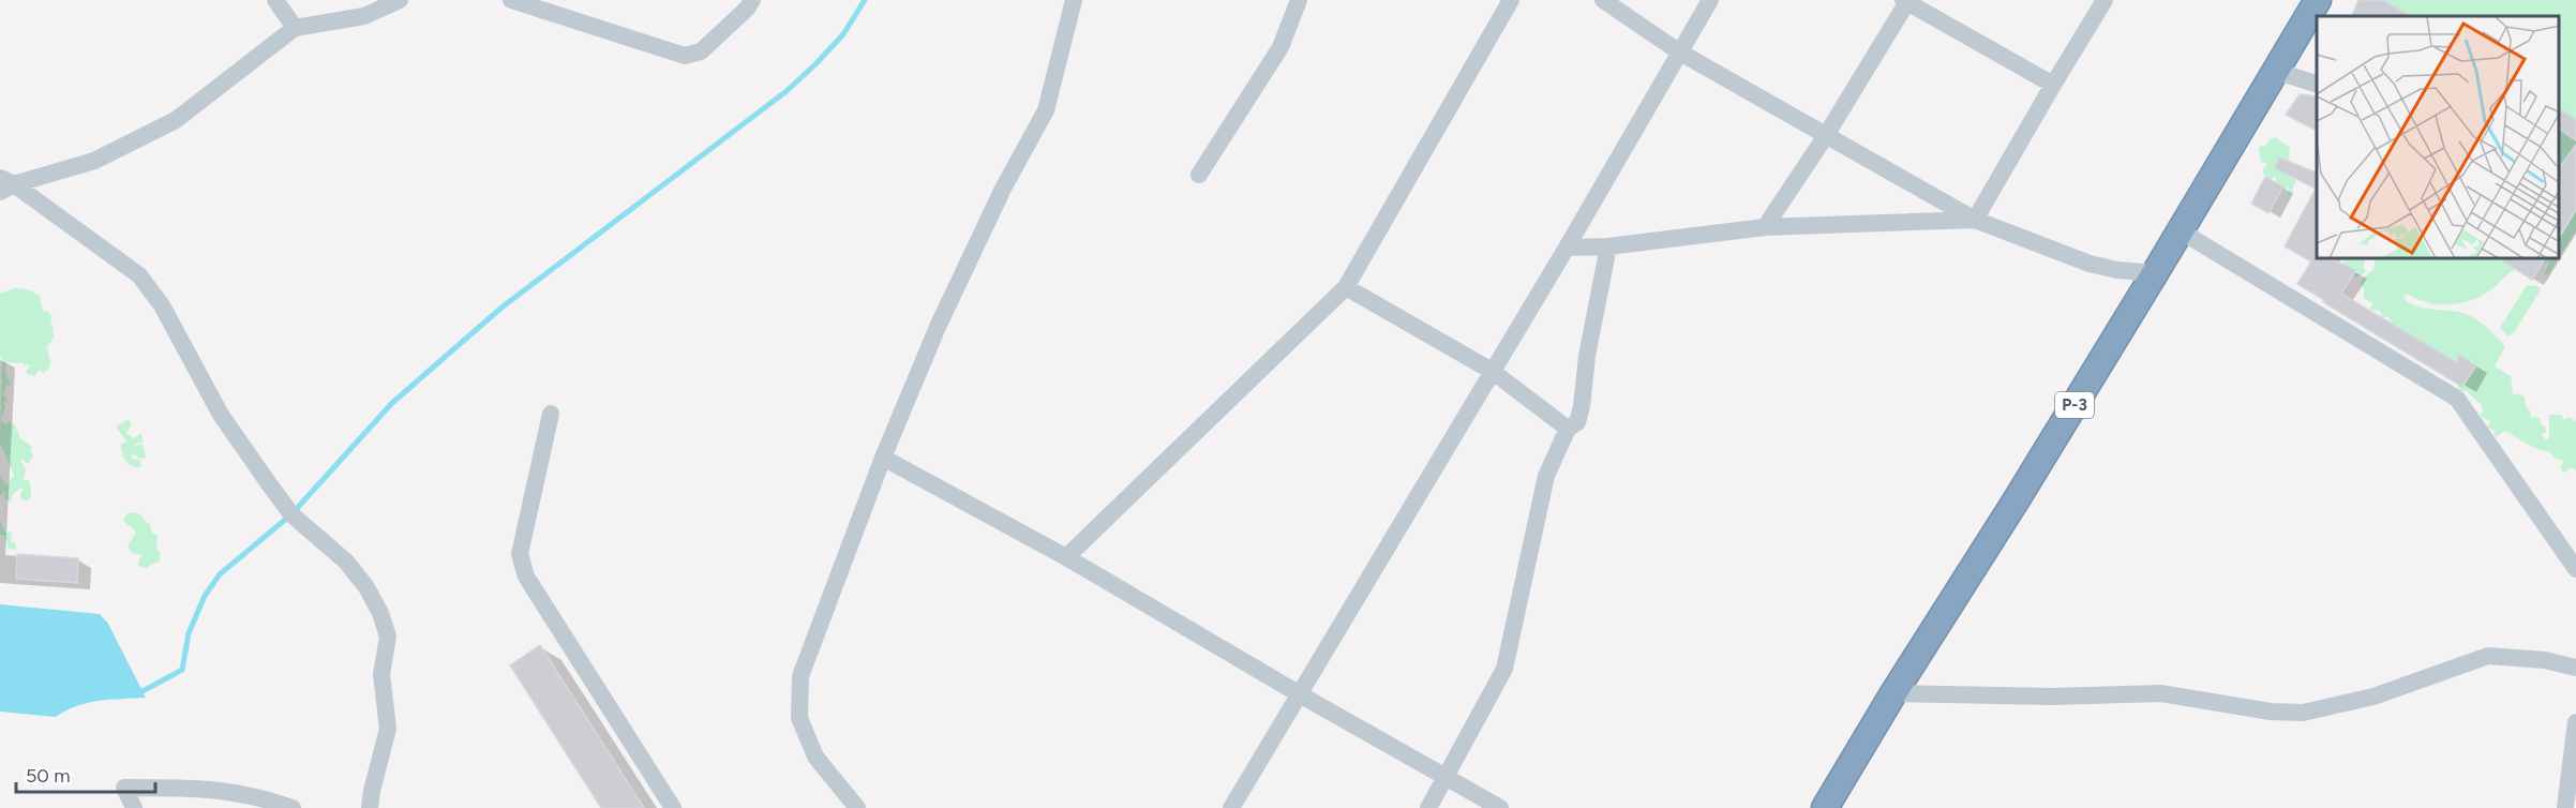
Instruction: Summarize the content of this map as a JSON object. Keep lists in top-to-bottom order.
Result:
{
  "streets": {
    "highway": ["P-3"]
  },
  "scale_bar": "50 m"
}
